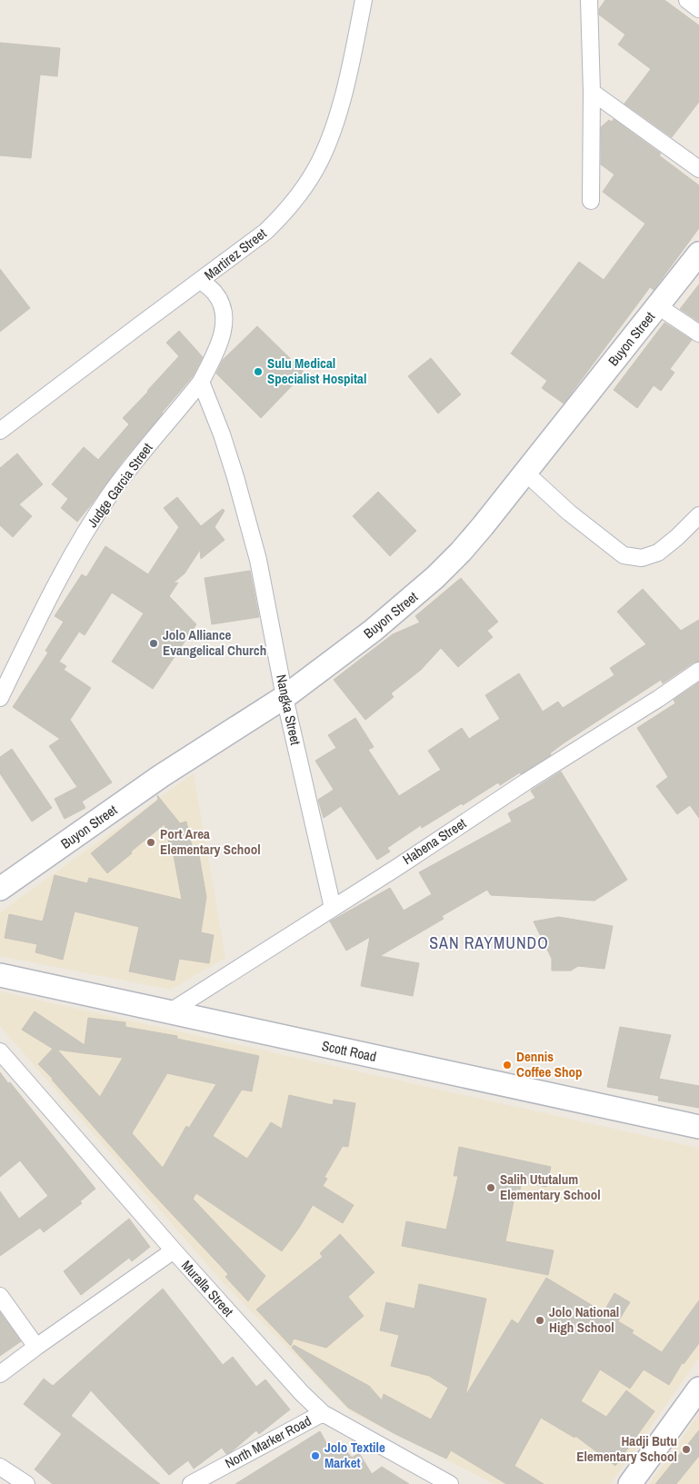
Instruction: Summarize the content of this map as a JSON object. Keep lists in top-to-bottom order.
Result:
{
  "streets": {
    "main road": ["Buyon Street", "Scott Road"],
    "street": [
      "Martirez Street",
      "Judge Garcia Street",
      "Nangka Street",
      "Habena Street",
      "Muralla Street",
      "North Marker Road"
    ]
  },
  "crossings": [
    ["Martirez Street", "Judge Garcia Street"],
    ["Buyon Street", "Nangka Street"],
    ["Judge Garcia Street", "Nangka Street"],
    ["Nangka Street", "Habena Street"],
    ["Habena Street", "Scott Road"],
    ["Muralla Street", "North Marker Road"]
  ],
  "districts": ["SAN RAYMUNDO"],
  "places": [
    "Sulu Medical Specialist Hospital",
    "Jolo Alliance Evangelical Church",
    "Port Area Elementary School",
    "Dennis Coffee Shop",
    "Salih Ututalum Elementary School",
    "Jolo National High School",
    "Hadji Butu Elementary School",
    "Jolo Textile Market"
  ]
}
